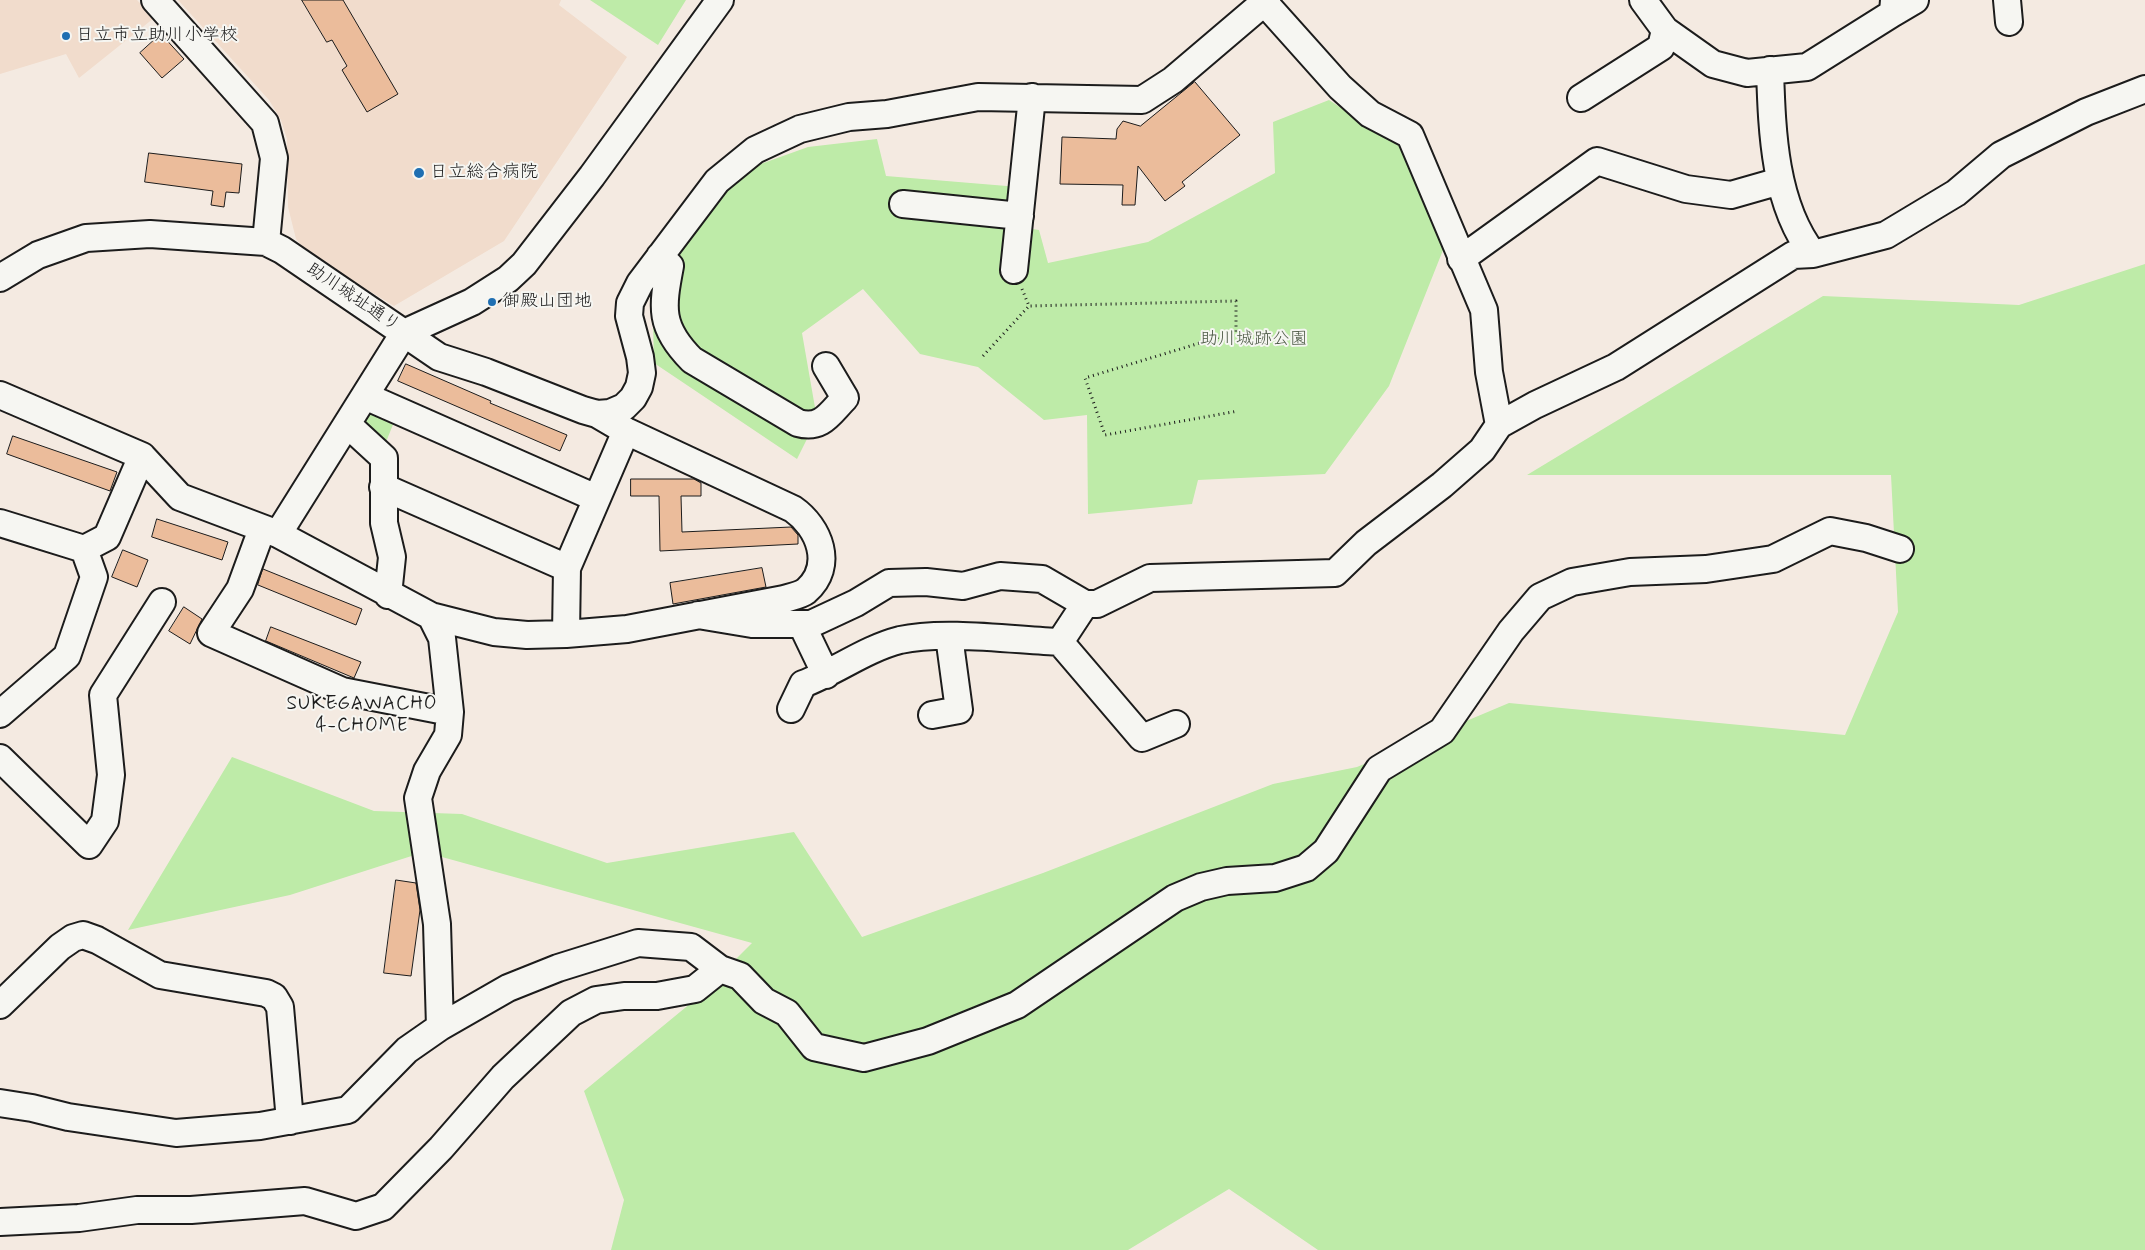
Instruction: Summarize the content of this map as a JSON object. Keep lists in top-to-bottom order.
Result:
{
  "streets": {
    "street": ["助川城址通り"]
  },
  "districts": ["SUKEGAWACHO 4-CHOME"],
  "parks": ["助川城跡公園"],
  "places": ["日立市立助川小学校", "日立総合病院", "御殿山団地"]
}
